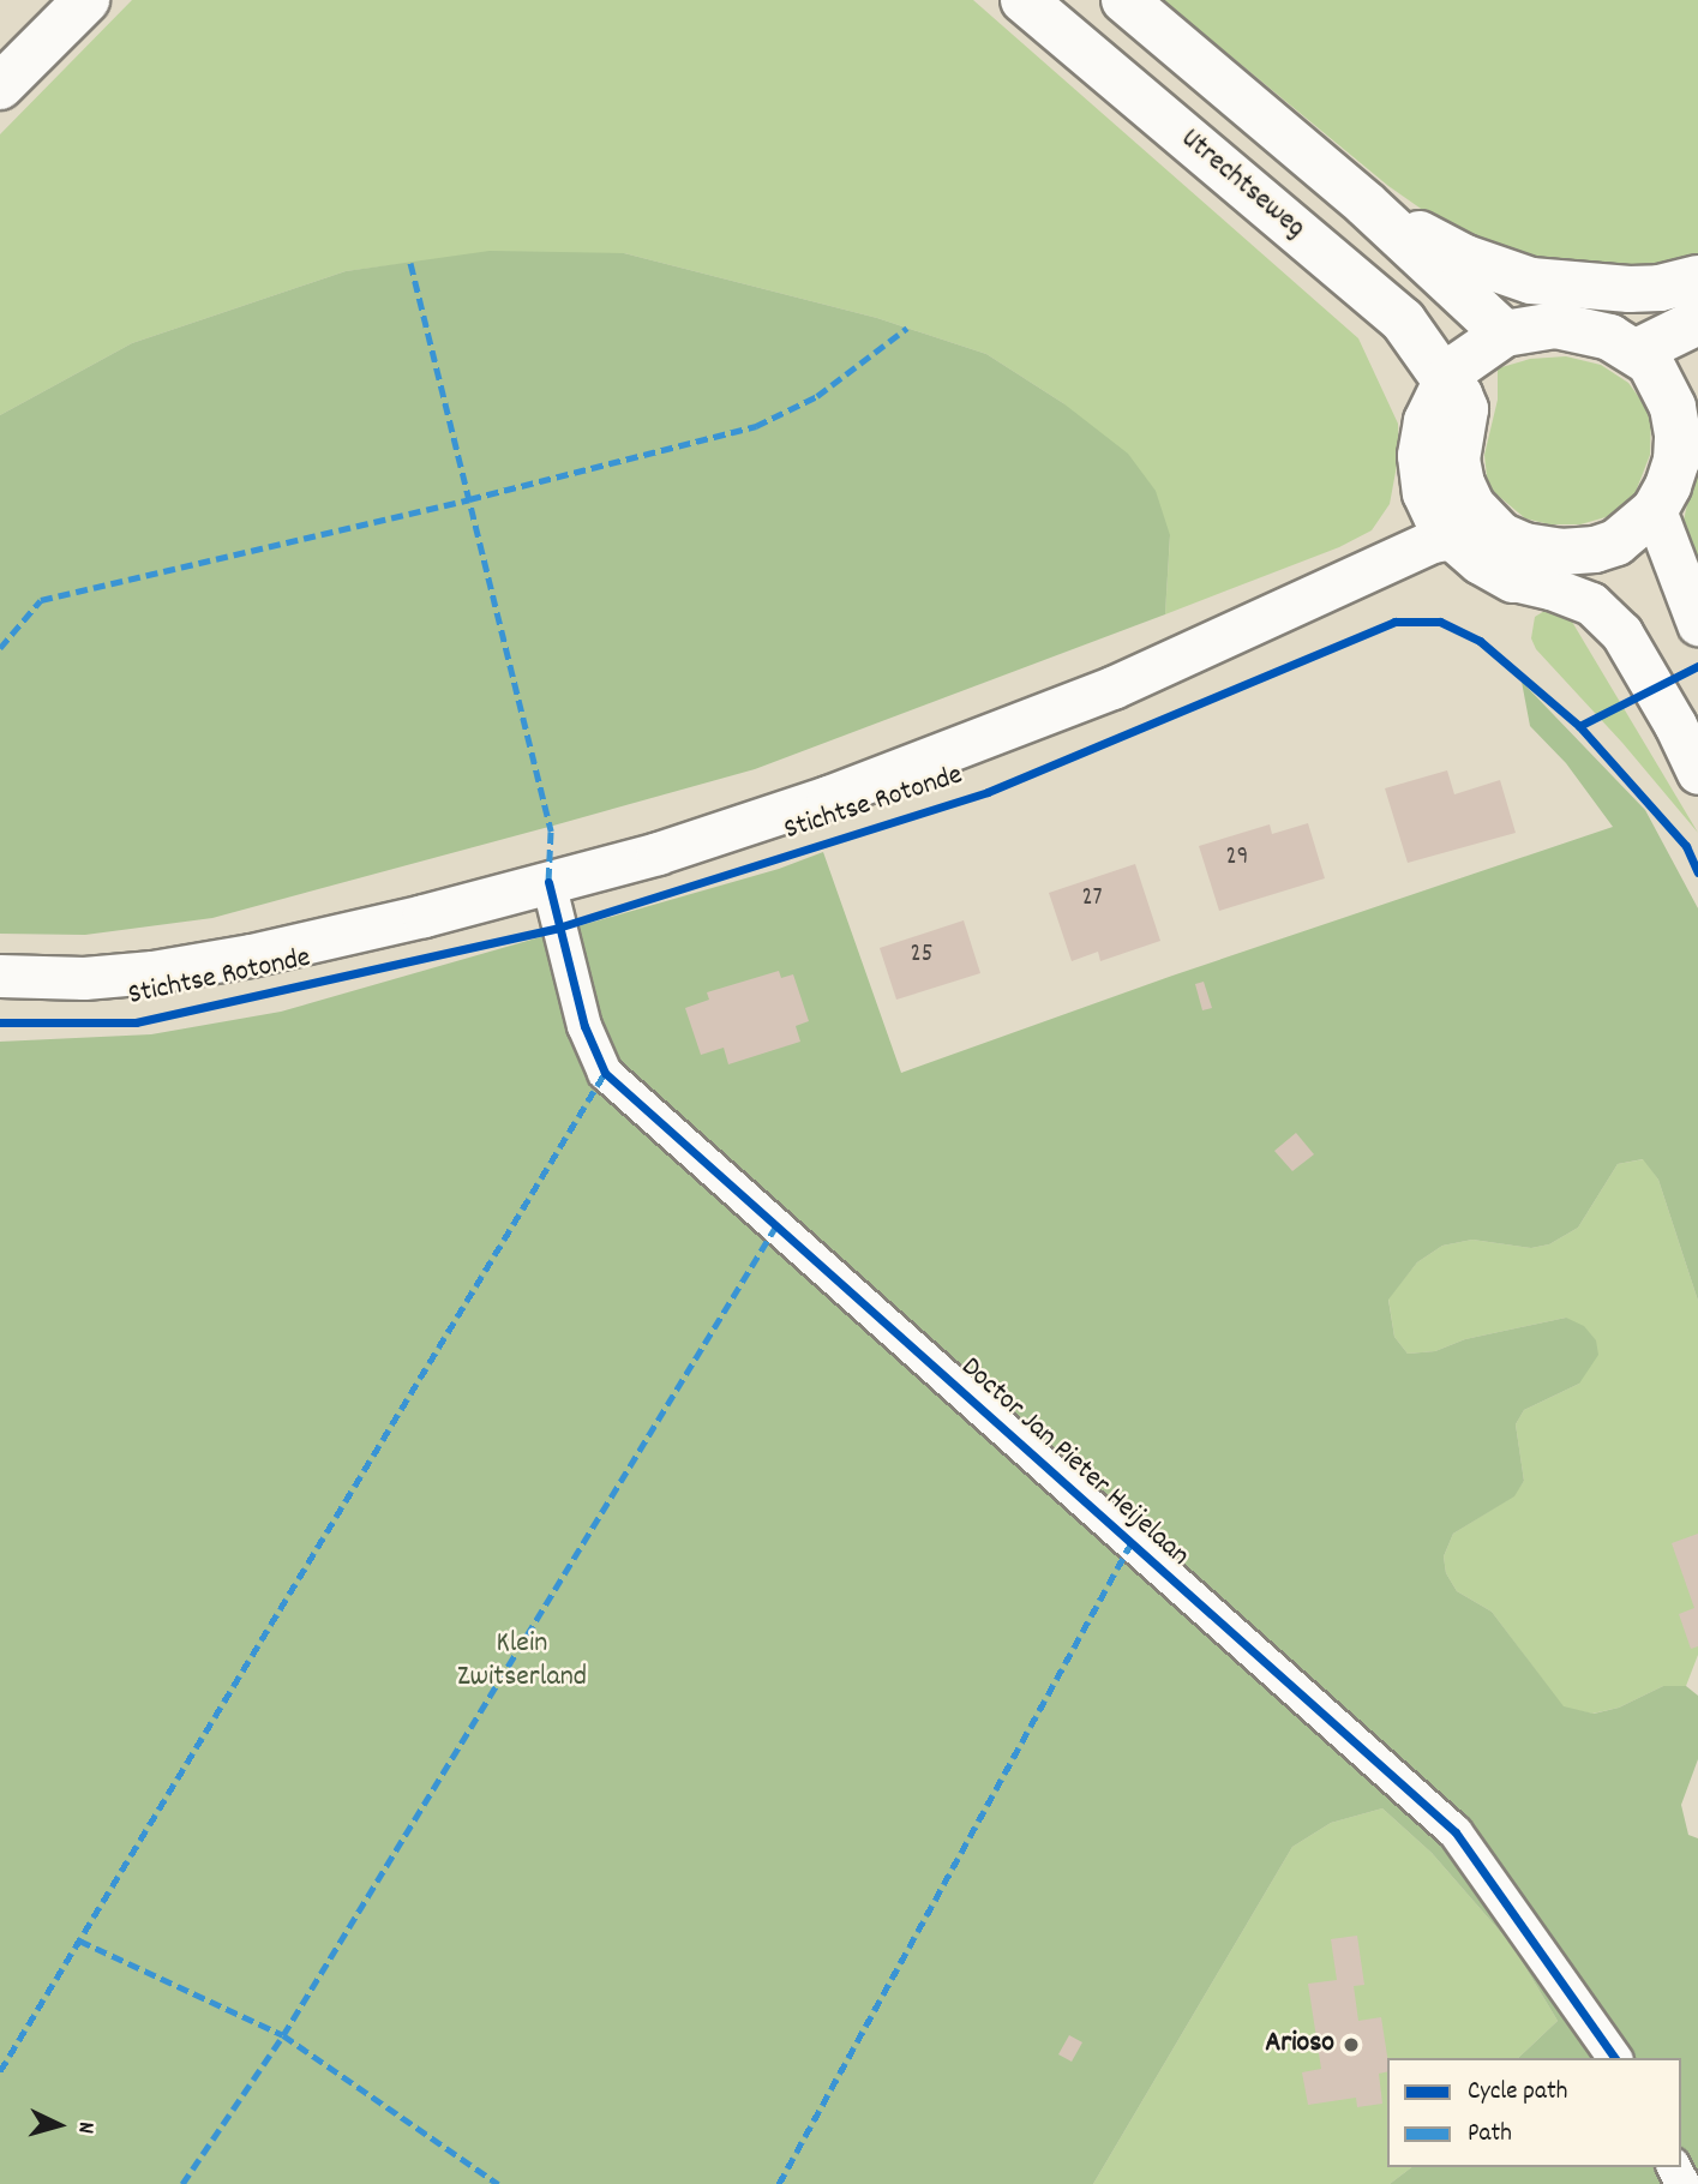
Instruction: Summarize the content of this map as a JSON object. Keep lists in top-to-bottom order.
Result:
{
  "streets": {
    "main road": ["Utrechtseweg"],
    "street": ["Stichtse Rotonde", "Doctor Jan Pieter Heijelaan"]
  },
  "crossings": [
    ["Stichtse Rotonde", "Doctor Jan Pieter Heijelaan"]
  ],
  "parks": ["Klein Zwitserland"],
  "places": ["Arioso"],
  "house_numbers": ["29", "27", "25"],
  "legend": ["Cycle path", "Path"],
  "north": "right"
}
